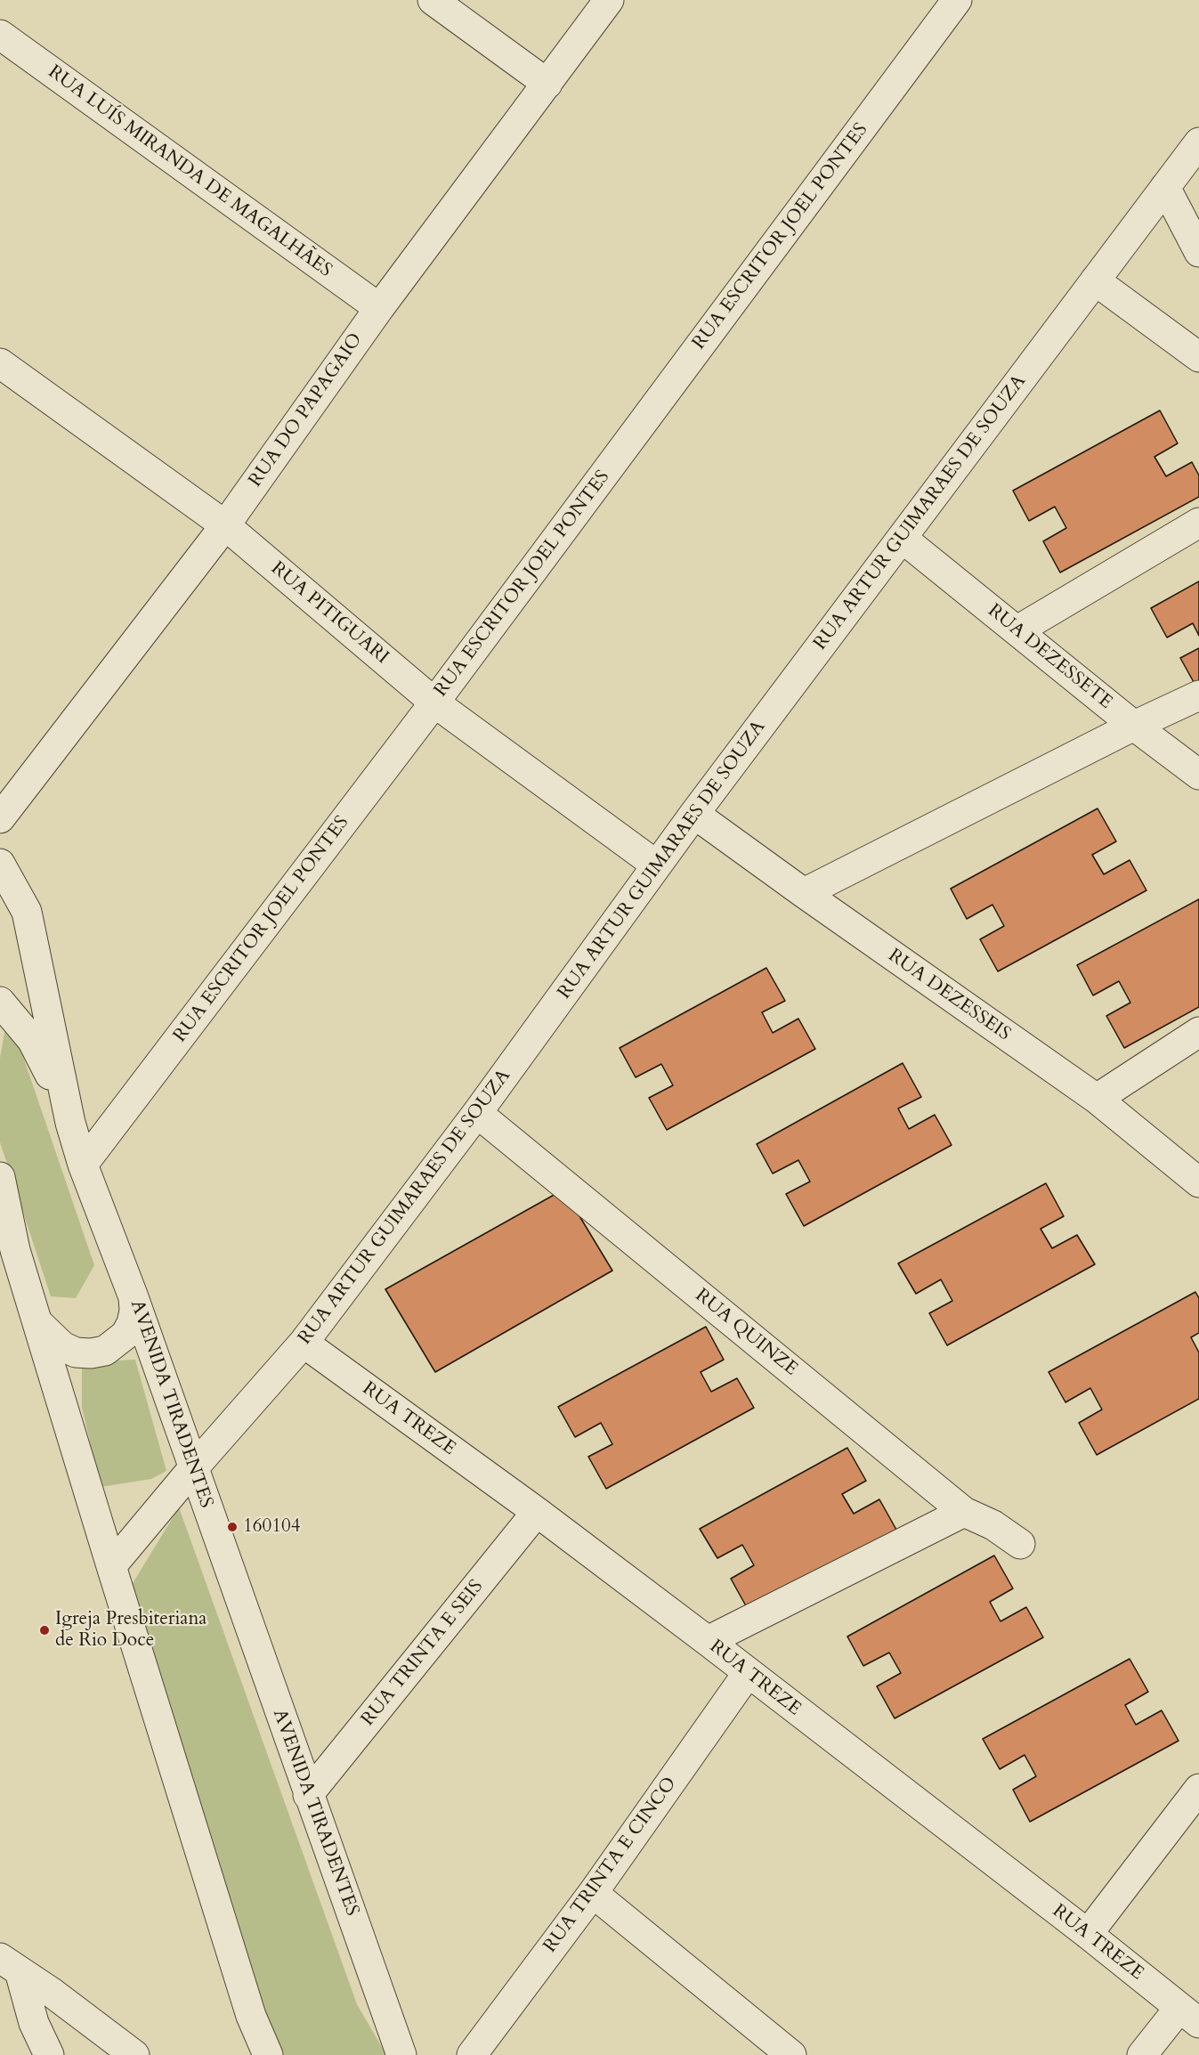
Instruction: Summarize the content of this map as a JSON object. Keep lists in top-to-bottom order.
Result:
{
  "streets": {
    "street": [
      "RUA LUÍS MIRANDA DE MAGALHÃES",
      "RUA ESCRITOR JOEL PONTES",
      "RUA DO PAPAGAIO",
      "RUA ARTUR GUIMARAES DE SOUZA",
      "RUA PITIGUARI",
      "RUA DEZESSETE",
      "RUA DEZESSEIS",
      "RUA QUINZE",
      "AVENIDA TIRADENTES",
      "RUA TREZE",
      "RUA TRINTA E SEIS",
      "RUA TRINTA E CINCO"
    ]
  },
  "crossings": [
    ["RUA LUÍS MIRANDA DE MAGALHÃES", "RUA DO PAPAGAIO"],
    ["RUA ESCRITOR JOEL PONTES", "RUA PITIGUARI"],
    ["RUA ESCRITOR JOEL PONTES", "AVENIDA TIRADENTES"],
    ["RUA DO PAPAGAIO", "RUA PITIGUARI"],
    ["RUA ARTUR GUIMARAES DE SOUZA", "RUA PITIGUARI"],
    ["RUA ARTUR GUIMARAES DE SOUZA", "RUA DEZESSETE"],
    ["RUA ARTUR GUIMARAES DE SOUZA", "RUA DEZESSEIS"],
    ["RUA ARTUR GUIMARAES DE SOUZA", "RUA QUINZE"],
    ["RUA ARTUR GUIMARAES DE SOUZA", "AVENIDA TIRADENTES"],
    ["RUA ARTUR GUIMARAES DE SOUZA", "RUA TREZE"],
    ["AVENIDA TIRADENTES", "RUA TRINTA E SEIS"],
    ["RUA TREZE", "RUA TRINTA E SEIS"],
    ["RUA TREZE", "RUA TRINTA E CINCO"]
  ],
  "places": ["160104", "Igreja Presbiteriana de Rio Doce"]
}
